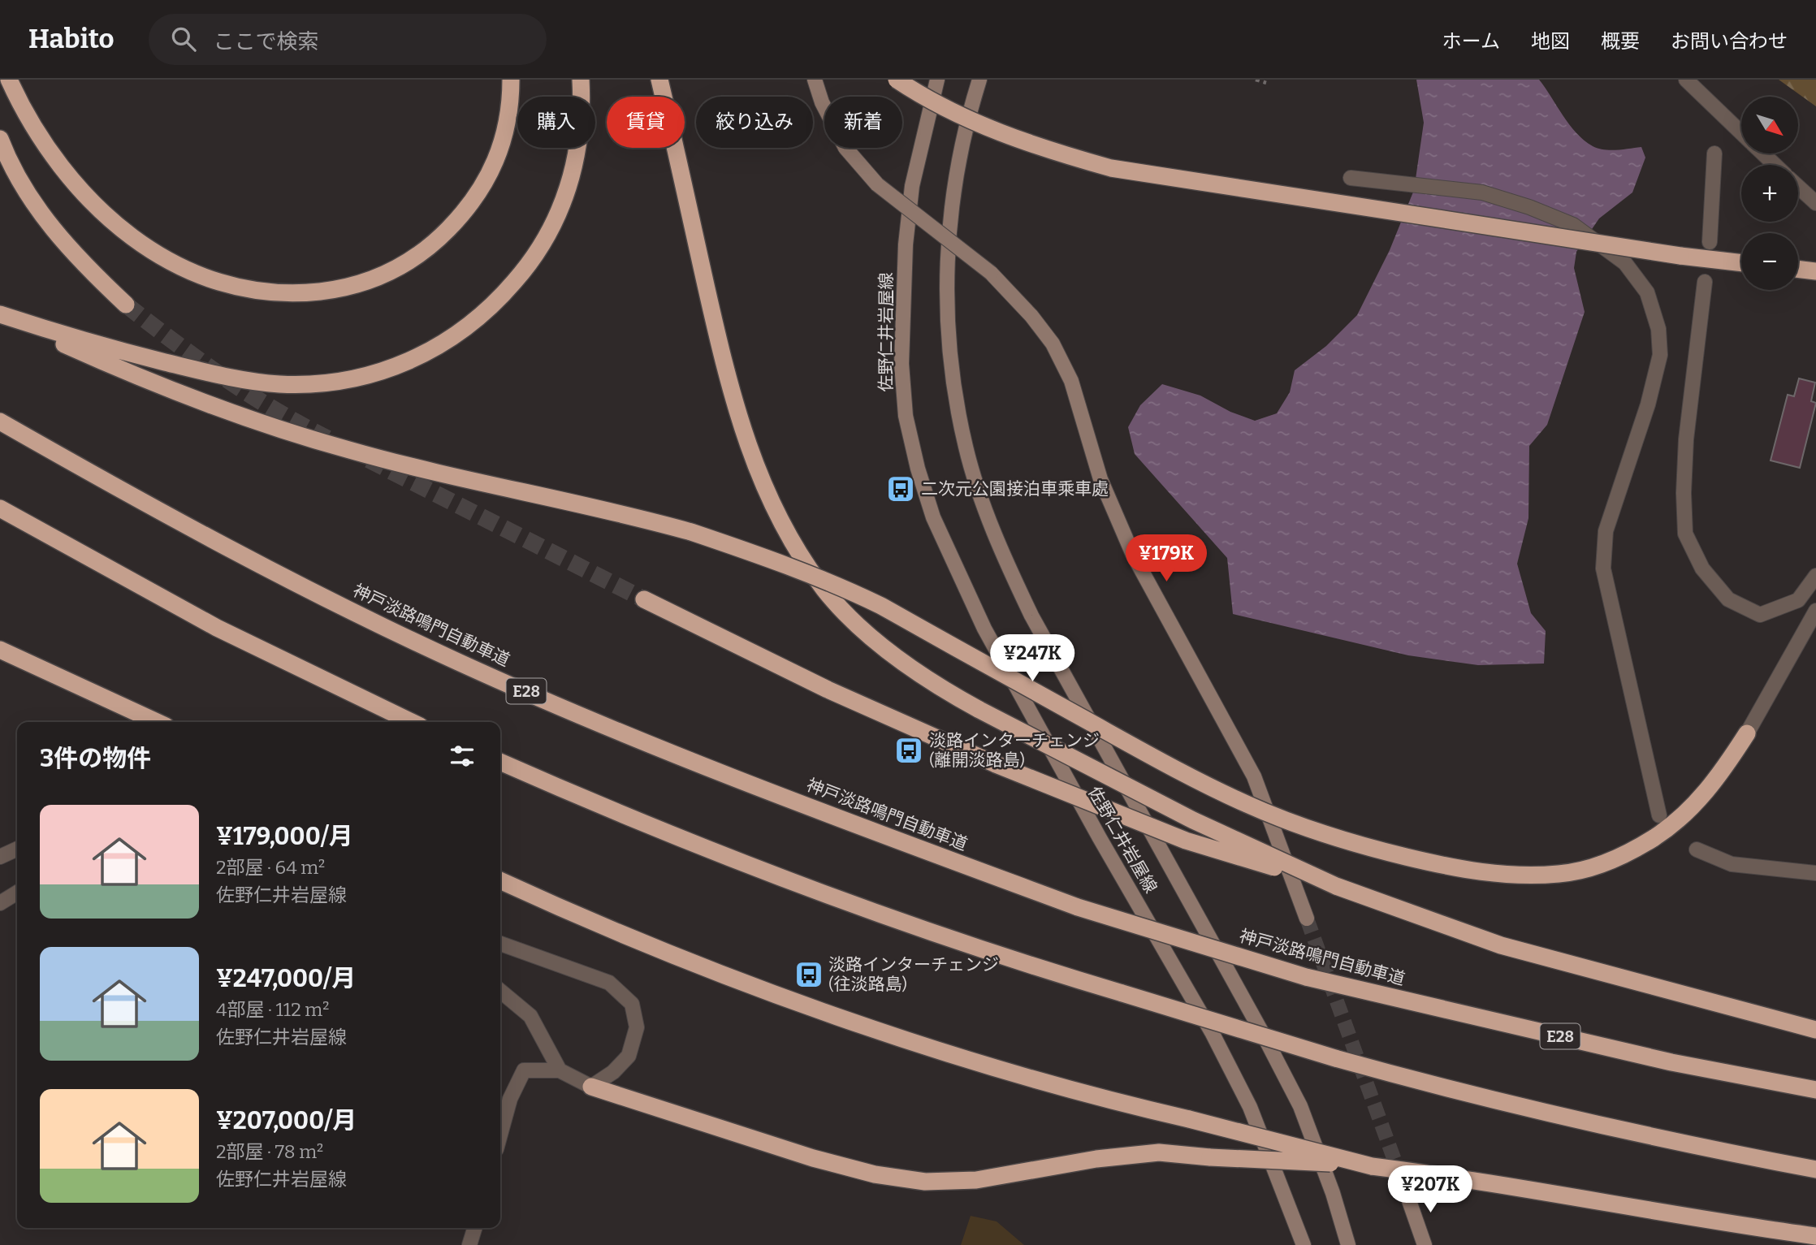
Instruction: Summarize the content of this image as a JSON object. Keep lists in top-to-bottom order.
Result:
{
  "streets": {
    "highway": ["神戸淡路鳴門自動車道", "E28"],
    "main road": ["佐野仁井岩屋線"]
  },
  "places": {
    "bus stop": ["二次元公園接泊車乘車處", "淡路インターチェンジ (離開淡路島)", "淡路インターチェンジ (往淡路島)"]
  },
  "north": "bottom right",
  "page": {
    "header": "Habito",
    "search": "ここで検索",
    "nav": [
      "ホーム",
      "地図",
      "概要",
      "お問い合わせ"
    ],
    "map_buttons": ["+", "−"],
    "chip": [
      "購入",
      "賃貸",
      "絞り込み",
      "新着"
    ],
    "price": ["¥179K", "¥247K", "¥207K"],
    "heading": "3件の物件",
    "list": [
      {
        "name": "¥179,000/月",
        "note": "2部屋 · 64 m² · 佐野仁井岩屋線"
      },
      {
        "name": "¥247,000/月",
        "note": "4部屋 · 112 m² · 佐野仁井岩屋線"
      },
      {
        "name": "¥207,000/月",
        "note": "2部屋 · 78 m² · 佐野仁井岩屋線"
      }
    ]
  }
}
